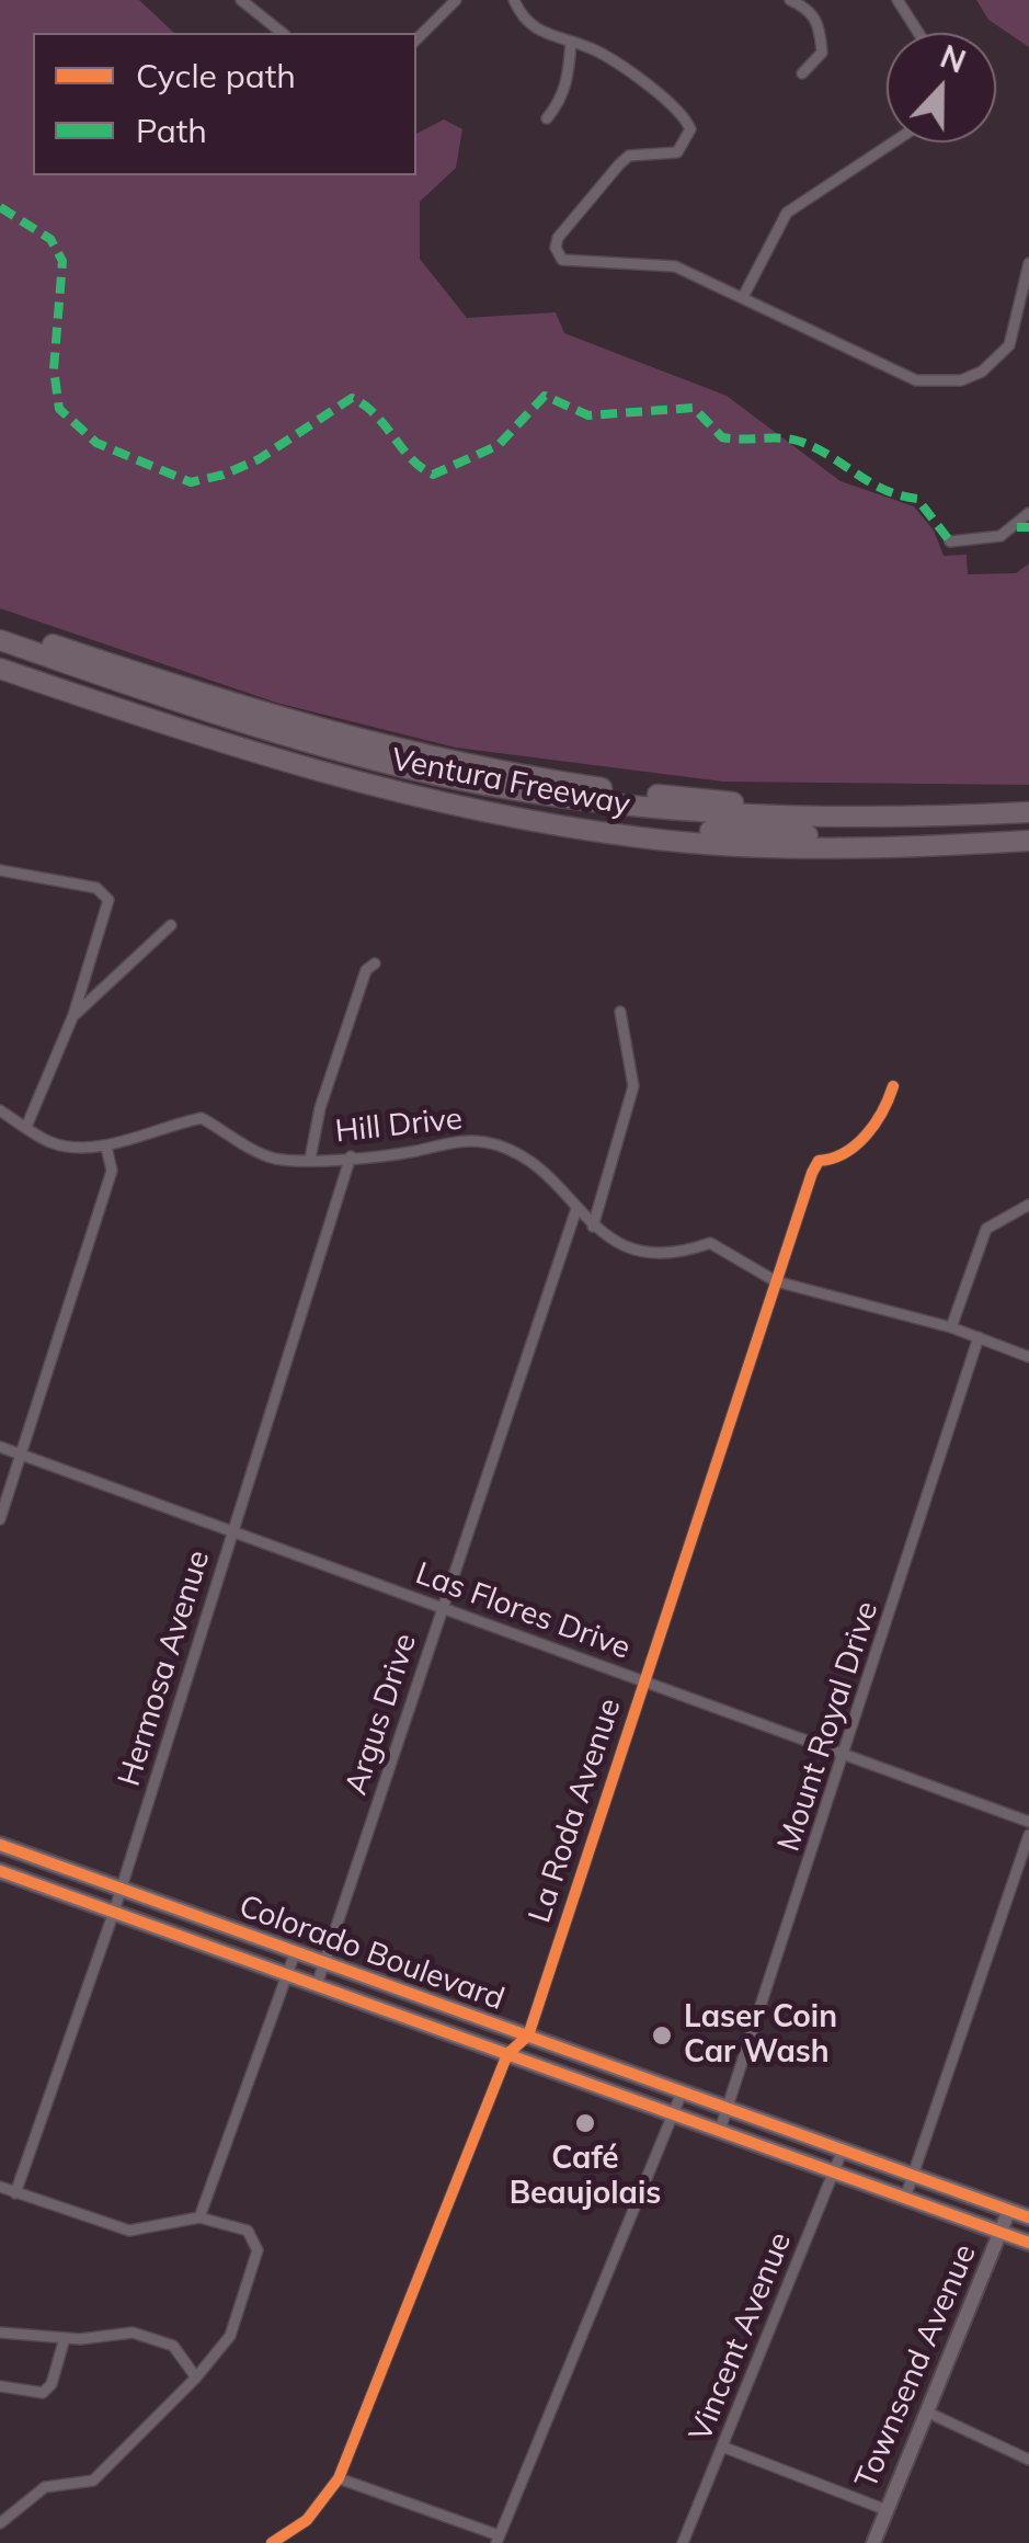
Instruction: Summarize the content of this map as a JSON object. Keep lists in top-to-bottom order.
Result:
{
  "streets": {
    "highway": ["Ventura Freeway"],
    "main road": ["Colorado Boulevard"],
    "street": [
      "Hill Drive",
      "Las Flores Drive",
      "Hermosa Avenue",
      "Argus Drive",
      "Mount Royal Drive",
      "La Roda Avenue",
      "Vincent Avenue",
      "Townsend Avenue"
    ]
  },
  "crossings": [
    ["Hill Drive", "Hermosa Avenue"],
    ["Hill Drive", "Argus Drive"],
    ["Hill Drive", "Mount Royal Drive"],
    ["Hill Drive", "La Roda Avenue"],
    ["Las Flores Drive", "Hermosa Avenue"],
    ["Las Flores Drive", "Argus Drive"],
    ["Las Flores Drive", "Mount Royal Drive"],
    ["Las Flores Drive", "La Roda Avenue"],
    ["Hermosa Avenue", "Colorado Boulevard"],
    ["Argus Drive", "Colorado Boulevard"],
    ["Mount Royal Drive", "Colorado Boulevard"],
    ["La Roda Avenue", "Colorado Boulevard"],
    ["Colorado Boulevard", "Vincent Avenue"],
    ["Colorado Boulevard", "Townsend Avenue"]
  ],
  "places": ["Laser Coin Car Wash", "Café Beaujolais"],
  "legend": ["Cycle path", "Path"],
  "north": "top"
}
